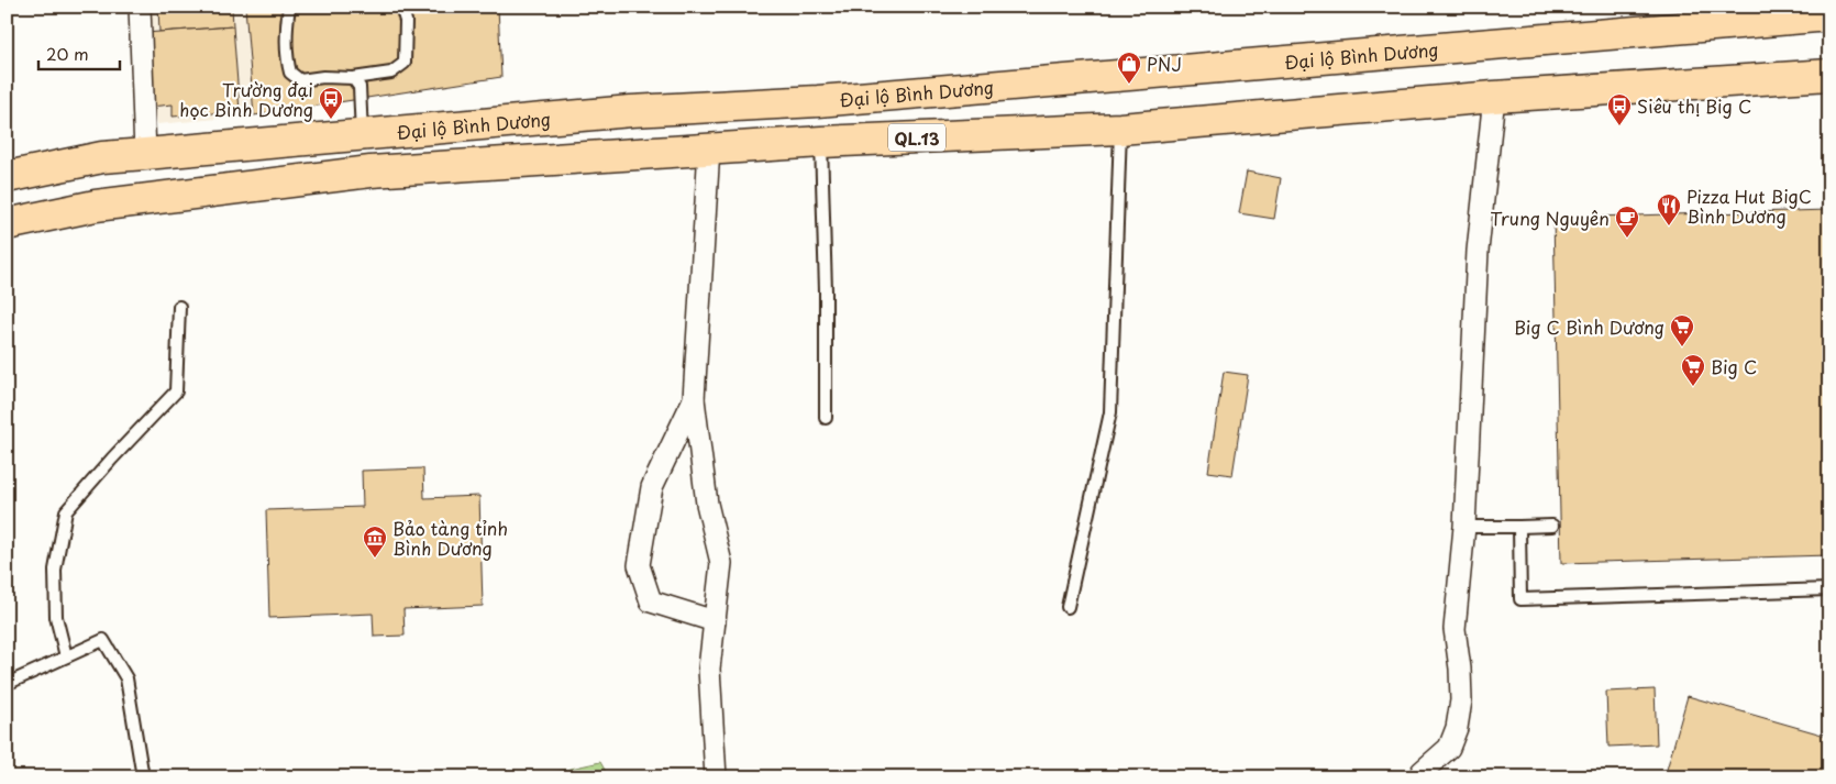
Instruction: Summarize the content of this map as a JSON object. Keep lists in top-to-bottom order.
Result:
{
  "streets": {
    "highway": ["Đại lộ Bình Dương", "QL.13"]
  },
  "places": {
    "shop": ["PNJ"],
    "bus stop": ["Trường đại học Bình Dương", "Siêu thị Big C"],
    "restaurant": ["Pizza Hut BigC Bình Dương"],
    "cafe": ["Trung Nguyên"],
    "supermarket": ["Big C Bình Dương", "Big C"],
    "museum": ["Bảo tàng tỉnh Bình Dương"]
  },
  "scale_bar": "20 m"
}
